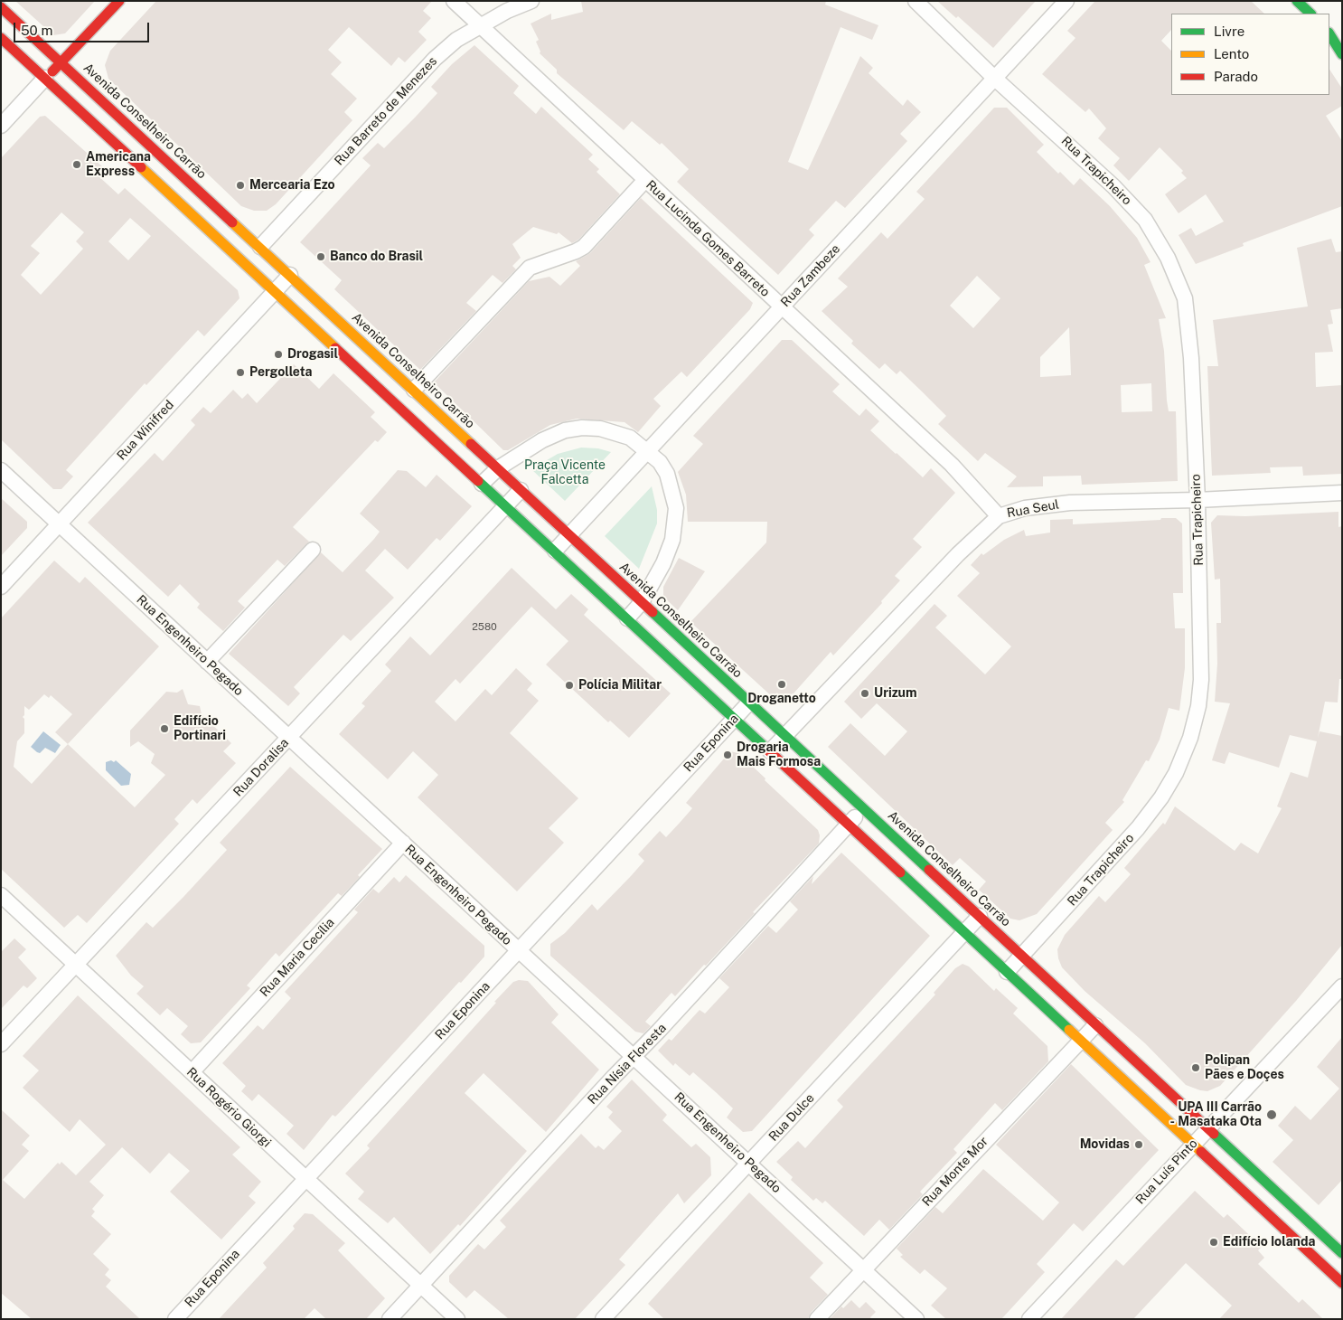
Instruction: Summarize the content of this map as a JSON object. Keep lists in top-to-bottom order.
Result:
{
  "streets": {
    "main road": ["Avenida Conselheiro Carrão"],
    "street": [
      "Rua Barreto de Menezes",
      "Rua Trapicheiro",
      "Rua Lucinda Gomes Barreto",
      "Rua Zambeze",
      "Rua Winifred",
      "Rua Seul",
      "Rua Engenheiro Pegado",
      "Rua Eponina",
      "Rua Doralisa",
      "Rua Maria Cecília",
      "Rua Nísia Floresta",
      "Rua Rogério Giorgi",
      "Rua Dulce",
      "Rua Monte Mor",
      "Rua Luís Pinto"
    ]
  },
  "crossings": [
    ["Rua Barreto de Menezes", "Avenida Conselheiro Carrão"],
    ["Rua Barreto de Menezes", "Rua Lucinda Gomes Barreto"],
    ["Avenida Conselheiro Carrão", "Rua Trapicheiro"],
    ["Avenida Conselheiro Carrão", "Rua Zambeze"],
    ["Avenida Conselheiro Carrão", "Rua Winifred"],
    ["Avenida Conselheiro Carrão", "Rua Seul"],
    ["Avenida Conselheiro Carrão", "Rua Eponina"],
    ["Avenida Conselheiro Carrão", "Rua Doralisa"],
    ["Avenida Conselheiro Carrão", "Rua Nísia Floresta"],
    ["Avenida Conselheiro Carrão", "Rua Dulce"],
    ["Avenida Conselheiro Carrão", "Rua Monte Mor"],
    ["Avenida Conselheiro Carrão", "Rua Luís Pinto"],
    ["Rua Trapicheiro", "Rua Zambeze"],
    ["Rua Trapicheiro", "Rua Seul"],
    ["Rua Lucinda Gomes Barreto", "Rua Zambeze"],
    ["Rua Lucinda Gomes Barreto", "Rua Seul"],
    ["Rua Winifred", "Rua Engenheiro Pegado"],
    ["Rua Engenheiro Pegado", "Rua Eponina"],
    ["Rua Engenheiro Pegado", "Rua Doralisa"],
    ["Rua Engenheiro Pegado", "Rua Maria Cecília"],
    ["Rua Engenheiro Pegado", "Rua Nísia Floresta"],
    ["Rua Engenheiro Pegado", "Rua Dulce"],
    ["Rua Engenheiro Pegado", "Rua Monte Mor"],
    ["Rua Eponina", "Rua Rogério Giorgi"],
    ["Rua Doralisa", "Rua Rogério Giorgi"],
    ["Rua Maria Cecília", "Rua Rogério Giorgi"],
    ["Rua Nísia Floresta", "Rua Rogério Giorgi"]
  ],
  "parks": ["Praça Vicente Falcetta"],
  "places": [
    "Americana Express",
    "Mercearia Ezo",
    "Banco do Brasil",
    "Drogasil",
    "Pergolleta",
    "Droganetto",
    "Polícia Militar",
    "Urizum",
    "Edifício Portinari",
    "Drogaria Mais Formosa",
    "Polipan Pães e Doçes",
    "UPA III Carrão - Masataka Ota",
    "Movidas",
    "Edifício Iolanda"
  ],
  "house_numbers": ["2580"],
  "legend": ["Livre", "Lento", "Parado"],
  "scale_bar": "50 m"
}
